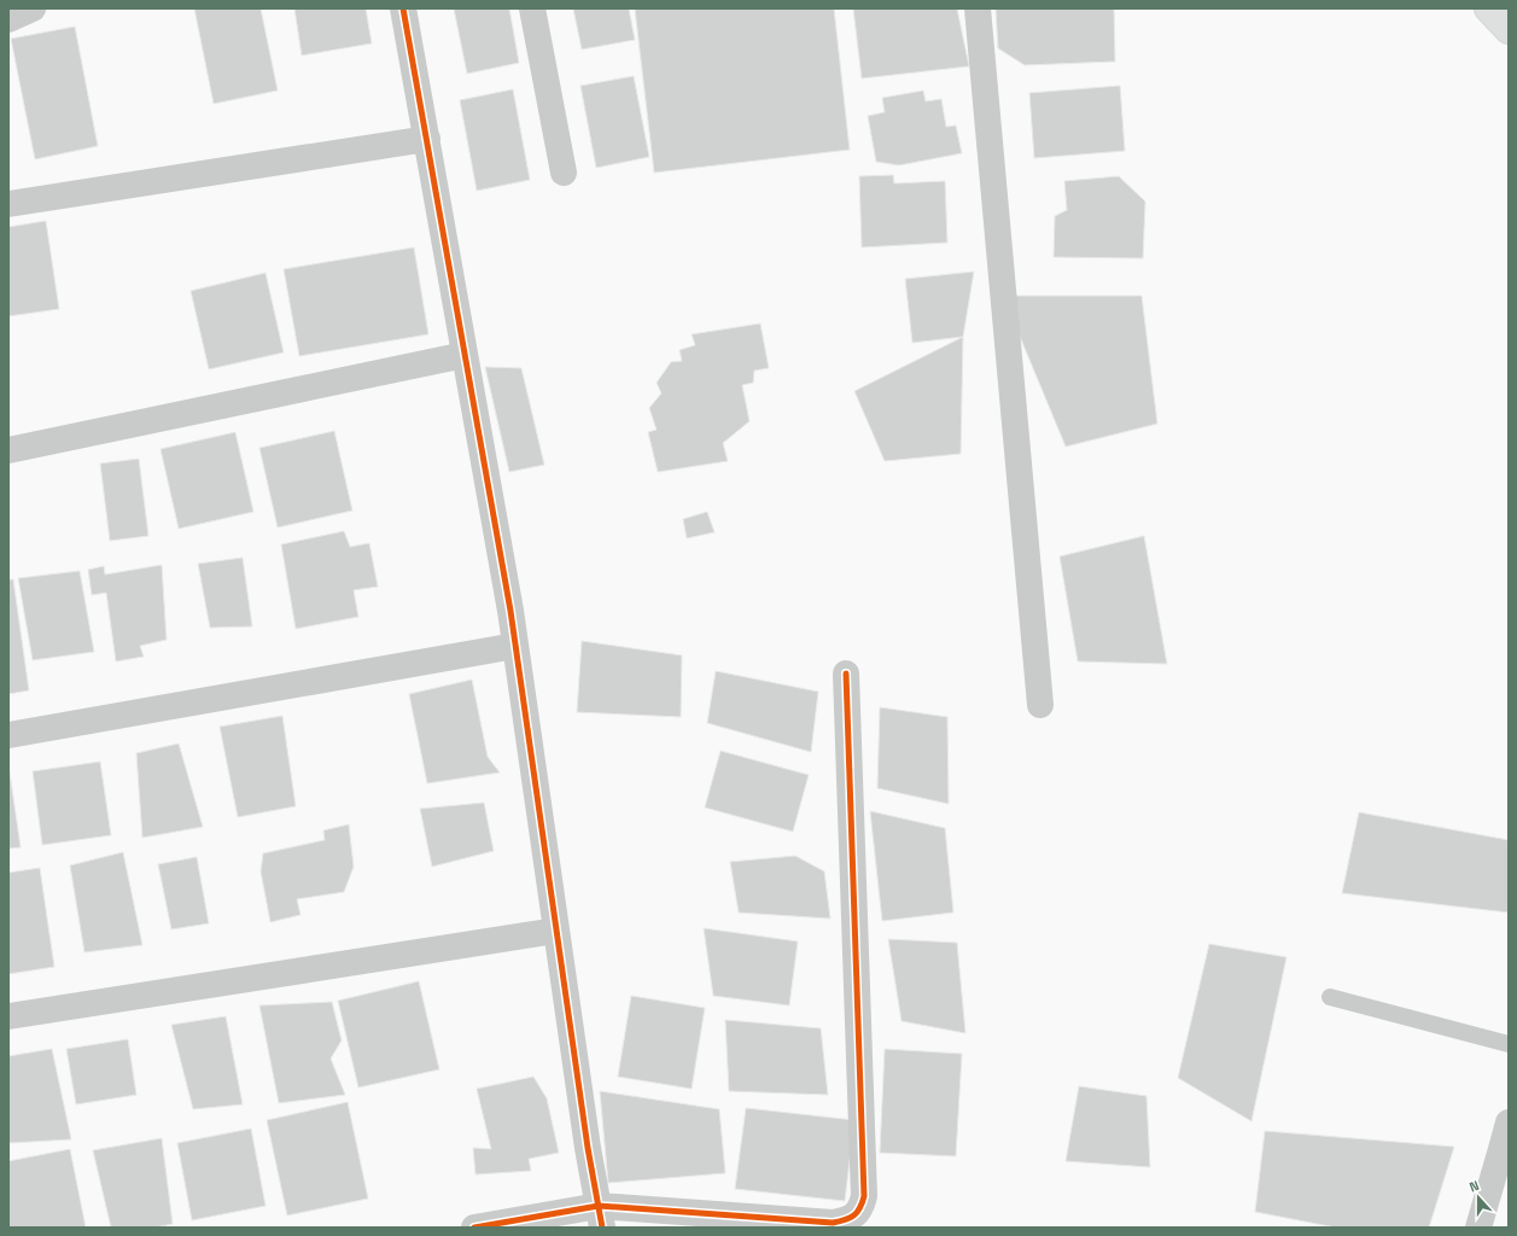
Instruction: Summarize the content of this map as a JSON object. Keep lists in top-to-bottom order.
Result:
{
  "north": "top"
}
